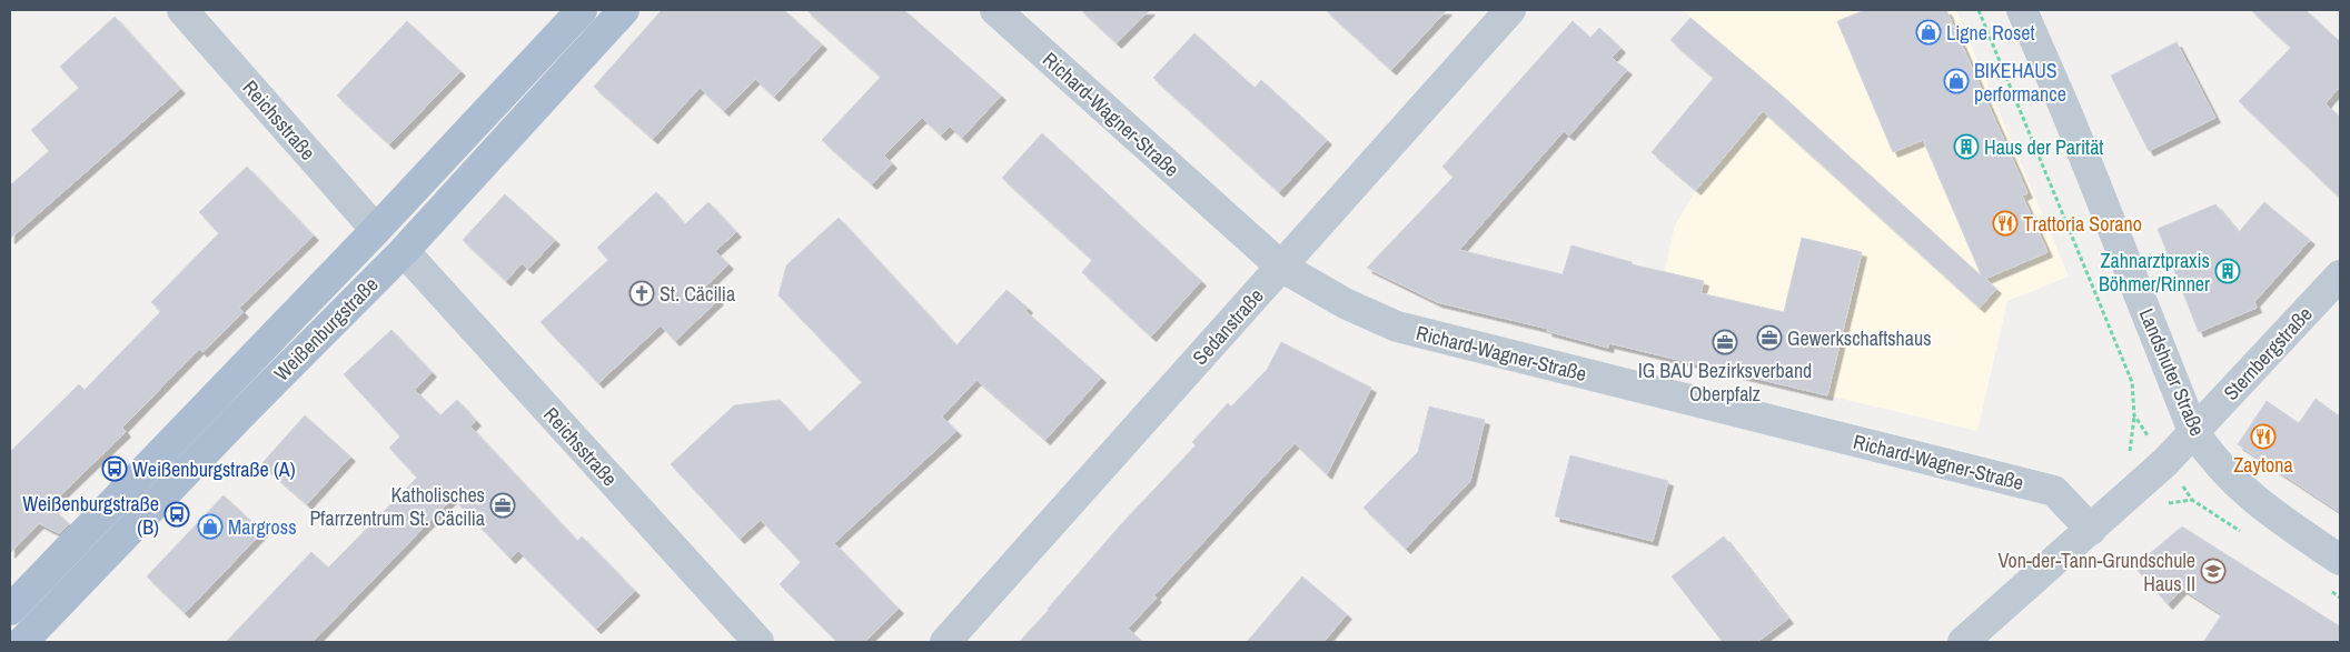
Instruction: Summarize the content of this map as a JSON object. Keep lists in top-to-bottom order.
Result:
{
  "streets": {
    "main road": ["Weißenburgstraße"],
    "street": [
      "Richard-Wagner-Straße",
      "Reichsstraße",
      "Sedanstraße",
      "Sternbergstraße",
      "Landshuter Straße"
    ]
  },
  "crossings": [
    ["Richard-Wagner-Straße", "Sedanstraße"],
    ["Richard-Wagner-Straße", "Sternbergstraße"],
    ["Reichsstraße", "Weißenburgstraße"],
    ["Sternbergstraße", "Landshuter Straße"]
  ],
  "places": {
    "shop": ["Ligne Roset", "BIKEHAUS performance", "Margross"],
    "building": ["Haus der Parität", "Zahnarztpraxis Böhmer/Rinner"],
    "restaurant": ["Trattoria Sorano", "Zaytona"],
    "church": ["St. Cäcilia"],
    "office": ["Gewerkschaftshaus", "IG BAU Bezirksverband Oberpfalz", "Katholisches Pfarrzentrum St. Cäcilia"],
    "bus stop": ["Weißenburgstraße (A)", "Weißenburgstraße (B)"],
    "school or university": ["Von-der-Tann-Grundschule Haus II"]
  }
}
